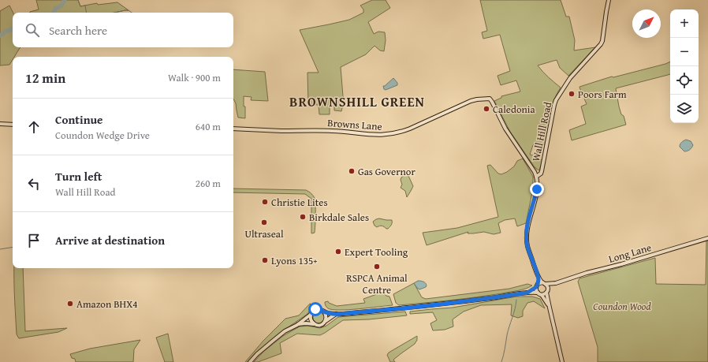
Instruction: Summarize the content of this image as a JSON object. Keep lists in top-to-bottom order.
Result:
{
  "streets": {
    "street": ["Browns Lane", "Wall Hill Road", "Long Lane"]
  },
  "crossings": [
    ["Browns Lane", "Wall Hill Road"],
    ["Wall Hill Road", "Long Lane"]
  ],
  "districts": ["BROWNSHILL GREEN"],
  "parks": ["Coundon Wood"],
  "places": [
    "Poors Farm",
    "Caledonia",
    "Gas Governor",
    "Christie Lites",
    "Birkdale Sales",
    "Ultraseal",
    "Expert Tooling",
    "Lyons 135+",
    "RSPCA Animal Centre",
    "Amazon BHX4"
  ],
  "north": "top right",
  "page": {
    "map_buttons": ["+", "−"],
    "search": "Search here",
    "heading": ["12 min", "Walk · 900 m"],
    "list": [
      ["Continue", "Coundon Wedge Drive", "640 m"],
      ["Turn left", "Wall Hill Road", "260 m"],
      "Arrive at destination"
    ]
  }
}
